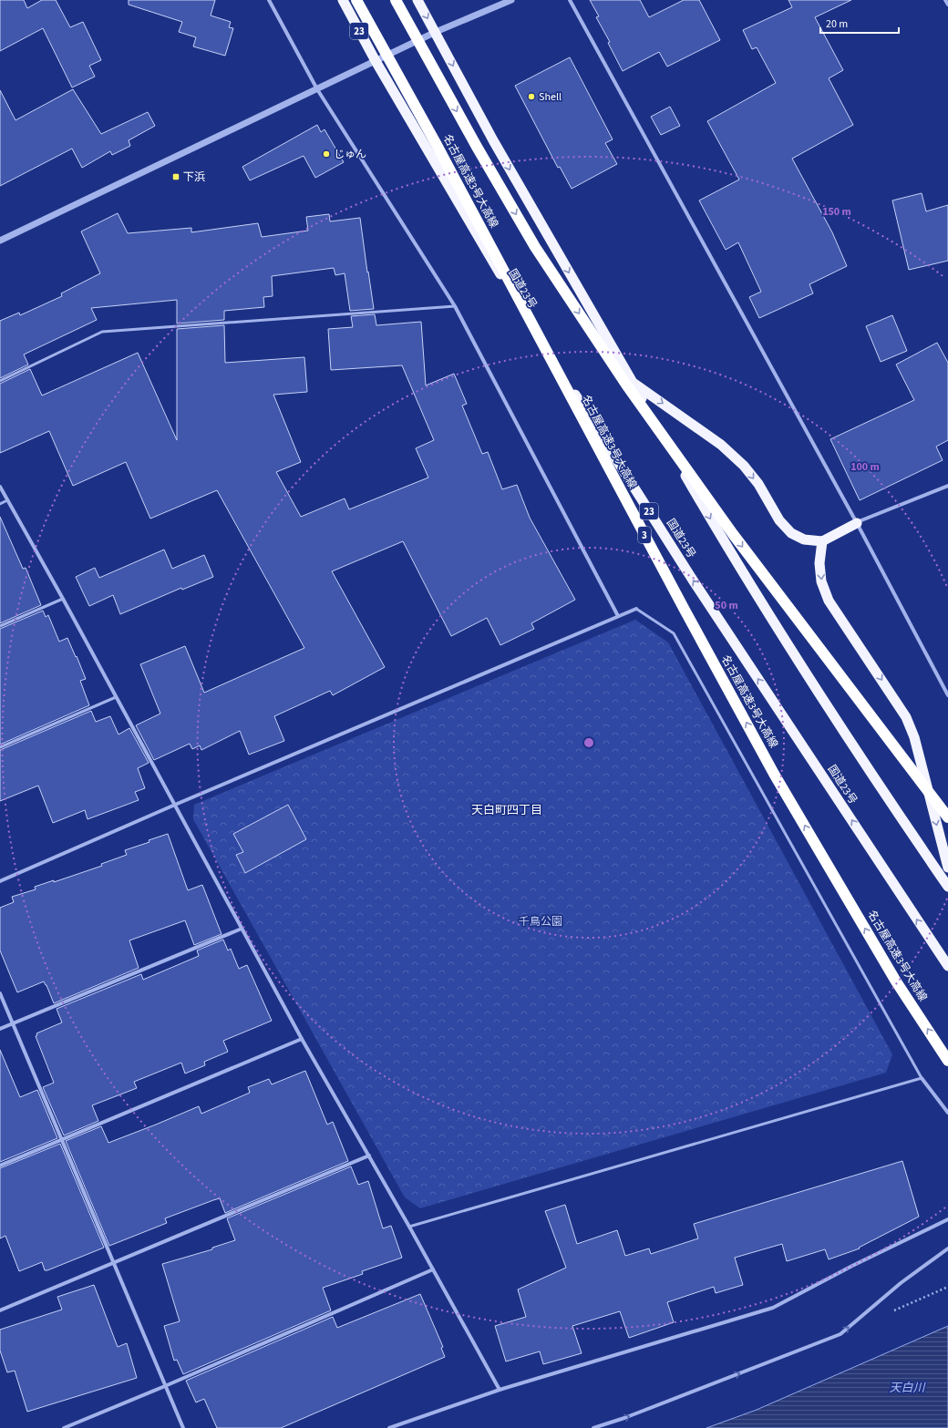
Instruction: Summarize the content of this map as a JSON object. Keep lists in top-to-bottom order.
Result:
{
  "streets": {
    "highway": [
      "23",
      "名古屋高速3号大高線",
      "国道23号",
      "3"
    ]
  },
  "districts": ["天白町四丁目"],
  "water": ["天白川"],
  "parks": ["千鳥公園"],
  "places": {
    "other": ["Shell", "じゅん"],
    "transit": ["下浜"]
  },
  "scale_bar": "20 m",
  "rings": ["150 m", "100 m", "50 m"]
}
